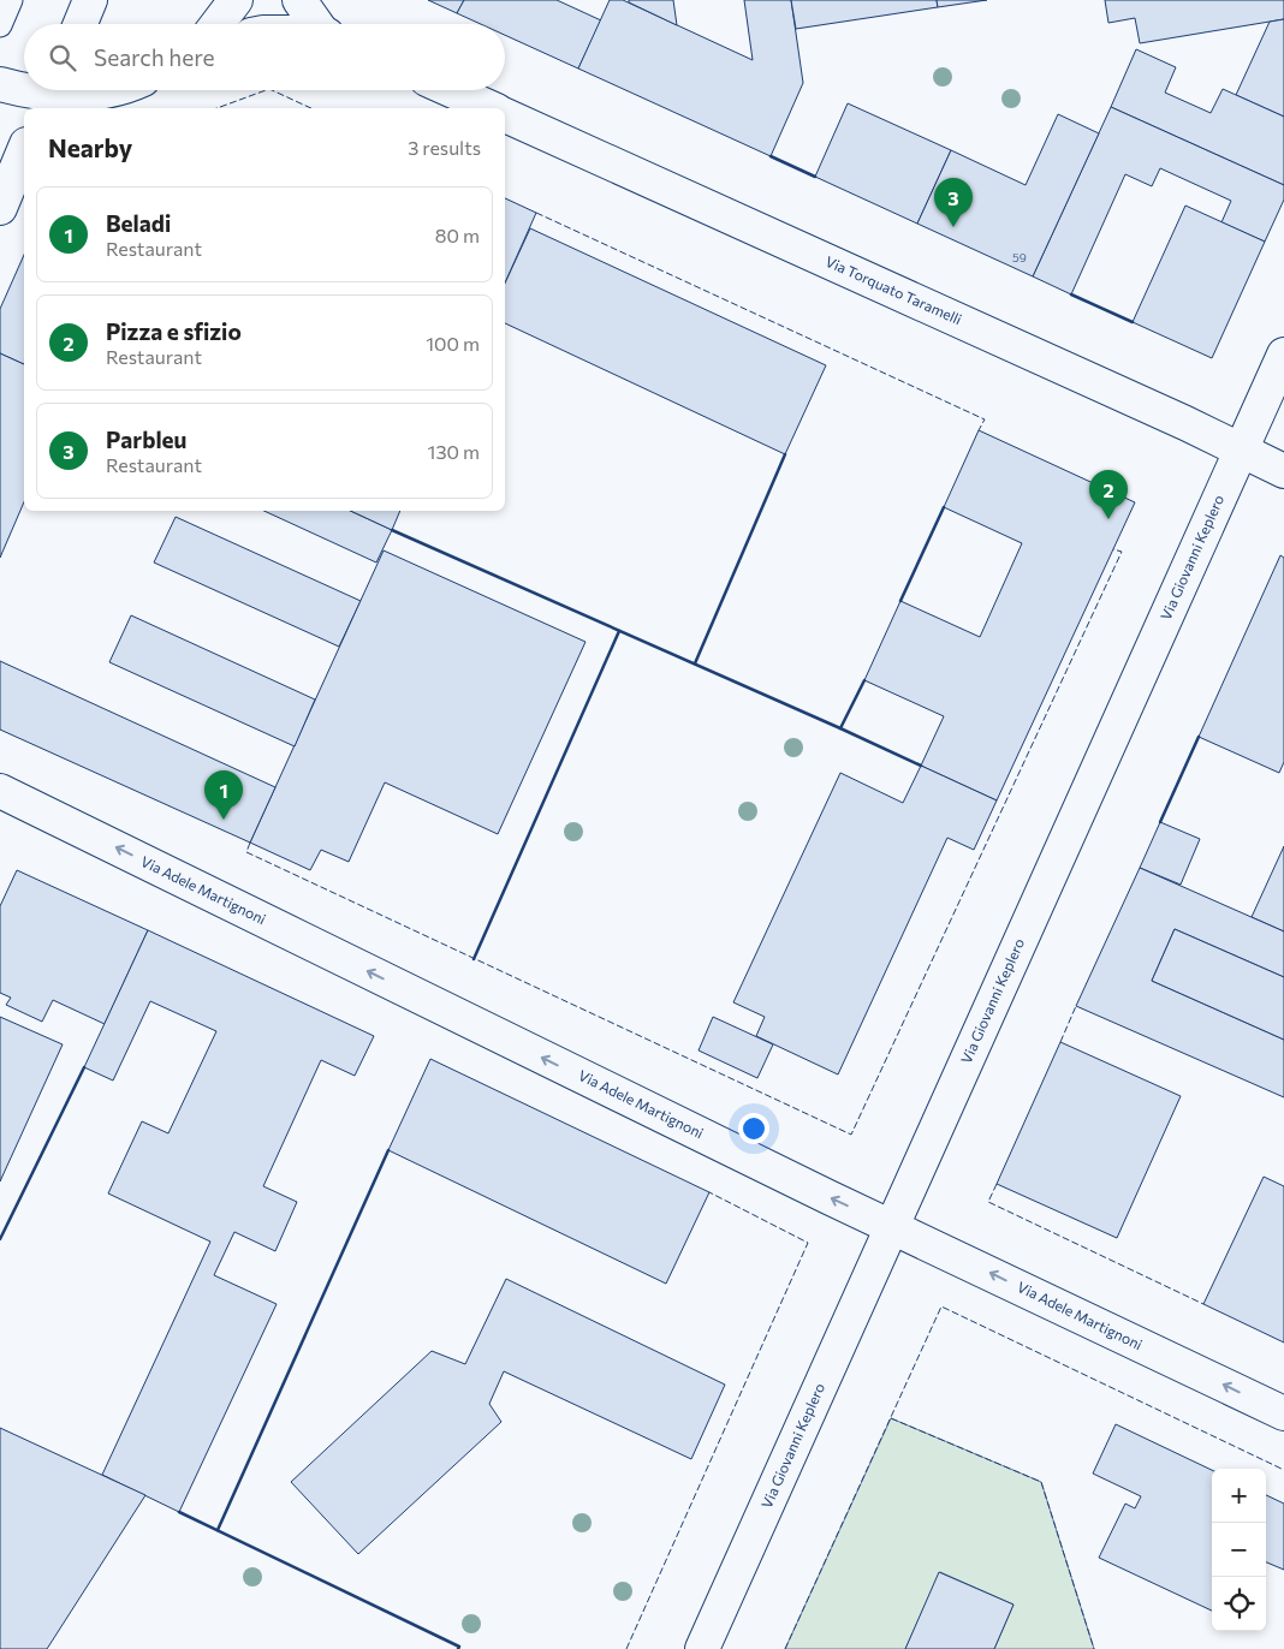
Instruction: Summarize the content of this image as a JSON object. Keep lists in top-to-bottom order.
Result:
{
  "streets": {
    "street": ["Via Torquato Taramelli", "Via Giovanni Keplero", "Via Adele Martignoni"]
  },
  "crossings": [
    ["Via Torquato Taramelli", "Via Giovanni Keplero"],
    ["Via Giovanni Keplero", "Via Adele Martignoni"]
  ],
  "one_way": ["Via Adele Martignoni"],
  "house_numbers": ["59"],
  "page": {
    "search": "Search here",
    "heading": ["Nearby", "3 results"],
    "pins": ["3", "2", "1"],
    "list": [
      {
        "mark": "1",
        "name": "Beladi",
        "note": "Restaurant",
        "value": "80 m"
      },
      {
        "mark": "2",
        "name": "Pizza e sfizio",
        "note": "Restaurant",
        "value": "100 m"
      },
      {
        "mark": "3",
        "name": "Parbleu",
        "note": "Restaurant",
        "value": "130 m"
      }
    ],
    "map_buttons": ["+", "−"]
  }
}
